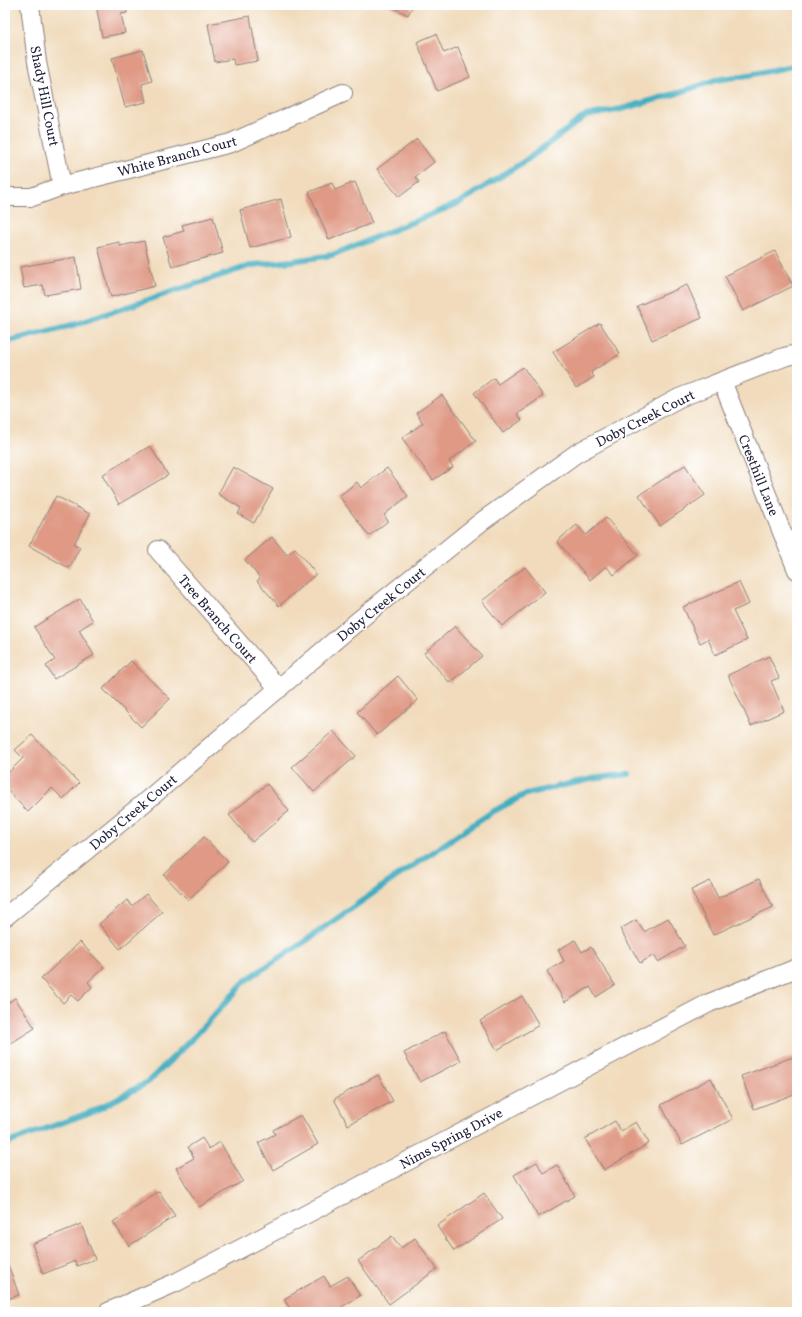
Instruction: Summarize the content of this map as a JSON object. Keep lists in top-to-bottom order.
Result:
{
  "streets": {
    "street": [
      "Shady Hill Court",
      "White Branch Court",
      "Doby Creek Court",
      "Cresthill Lane",
      "Tree Branch Court",
      "Nims Spring Drive"
    ]
  },
  "crossings": [
    ["Shady Hill Court", "White Branch Court"],
    ["Doby Creek Court", "Cresthill Lane"],
    ["Doby Creek Court", "Tree Branch Court"]
  ]
}
